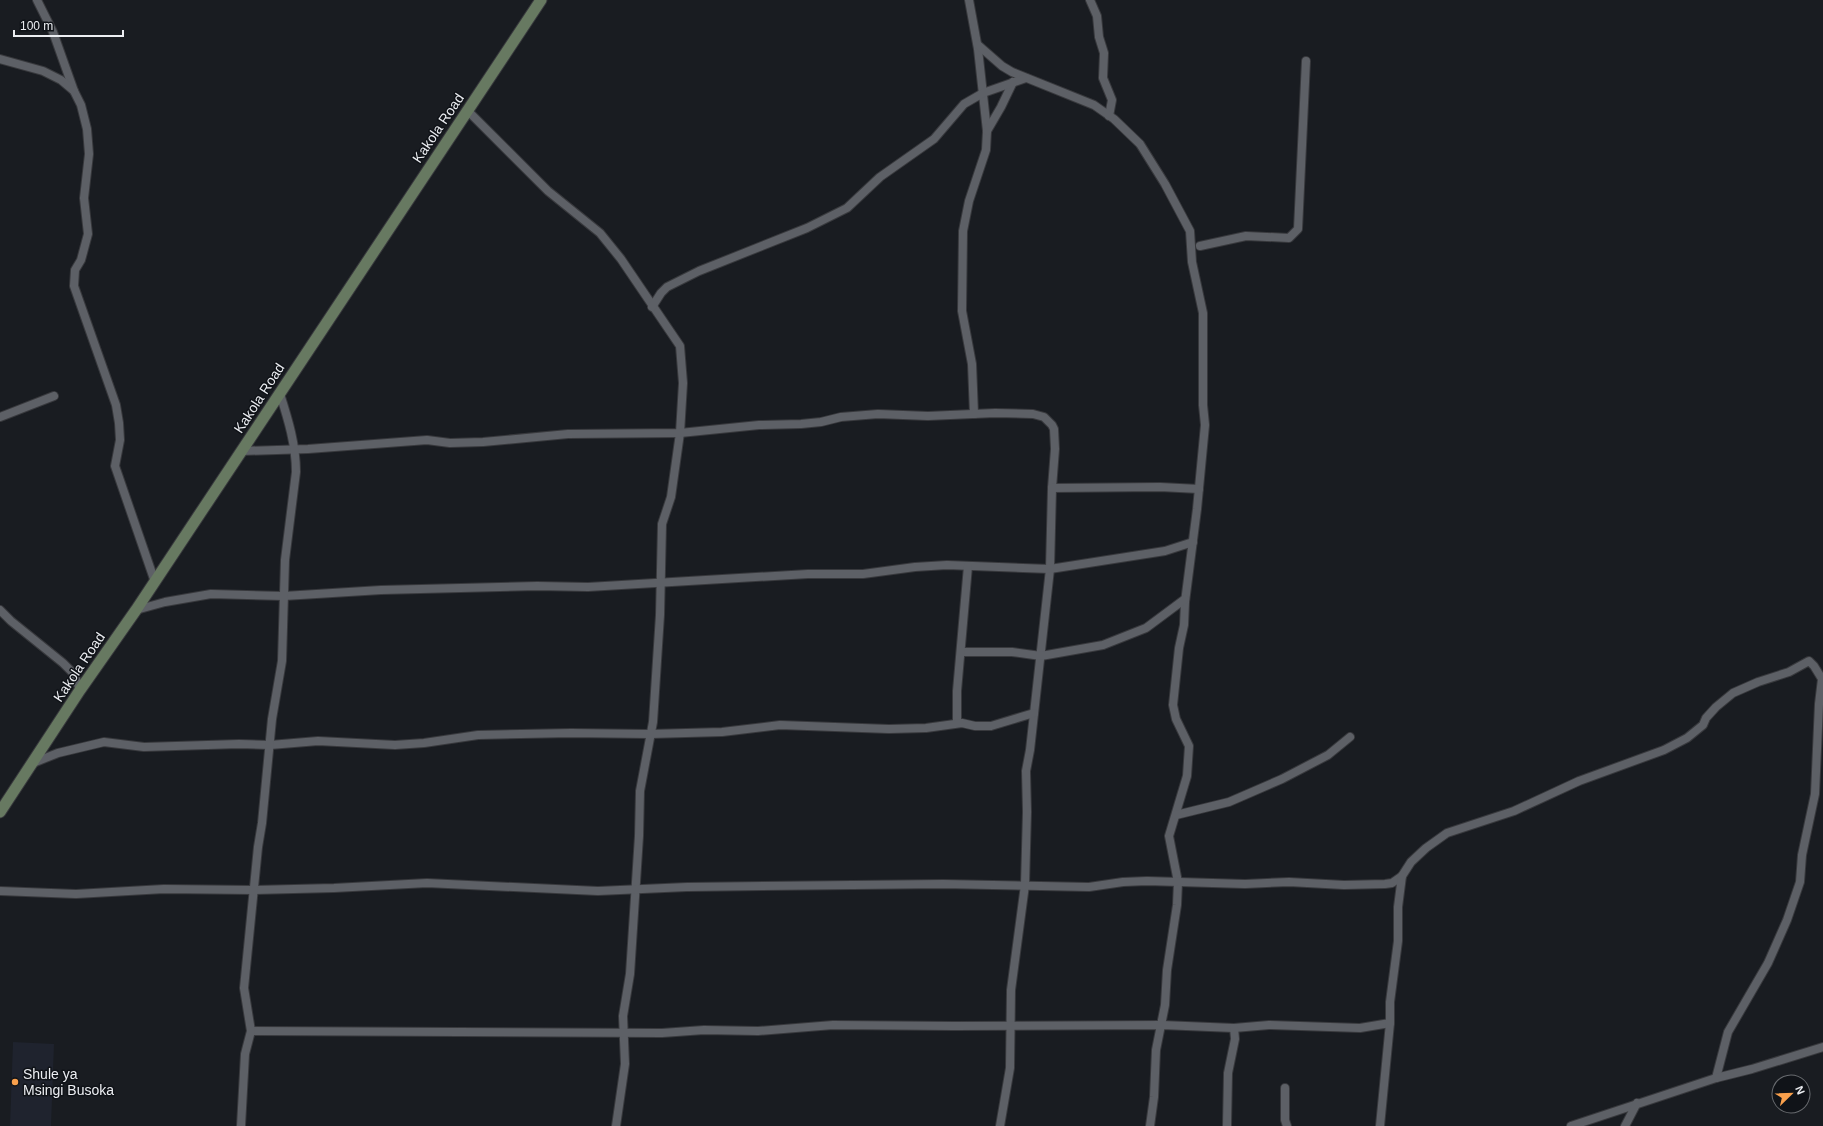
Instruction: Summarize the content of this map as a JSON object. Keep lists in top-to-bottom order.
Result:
{
  "streets": {
    "main road": ["Kakola Road"]
  },
  "places": ["Shule ya Msingi Busoka"],
  "scale_bar": "100 m",
  "north": "top right"
}
